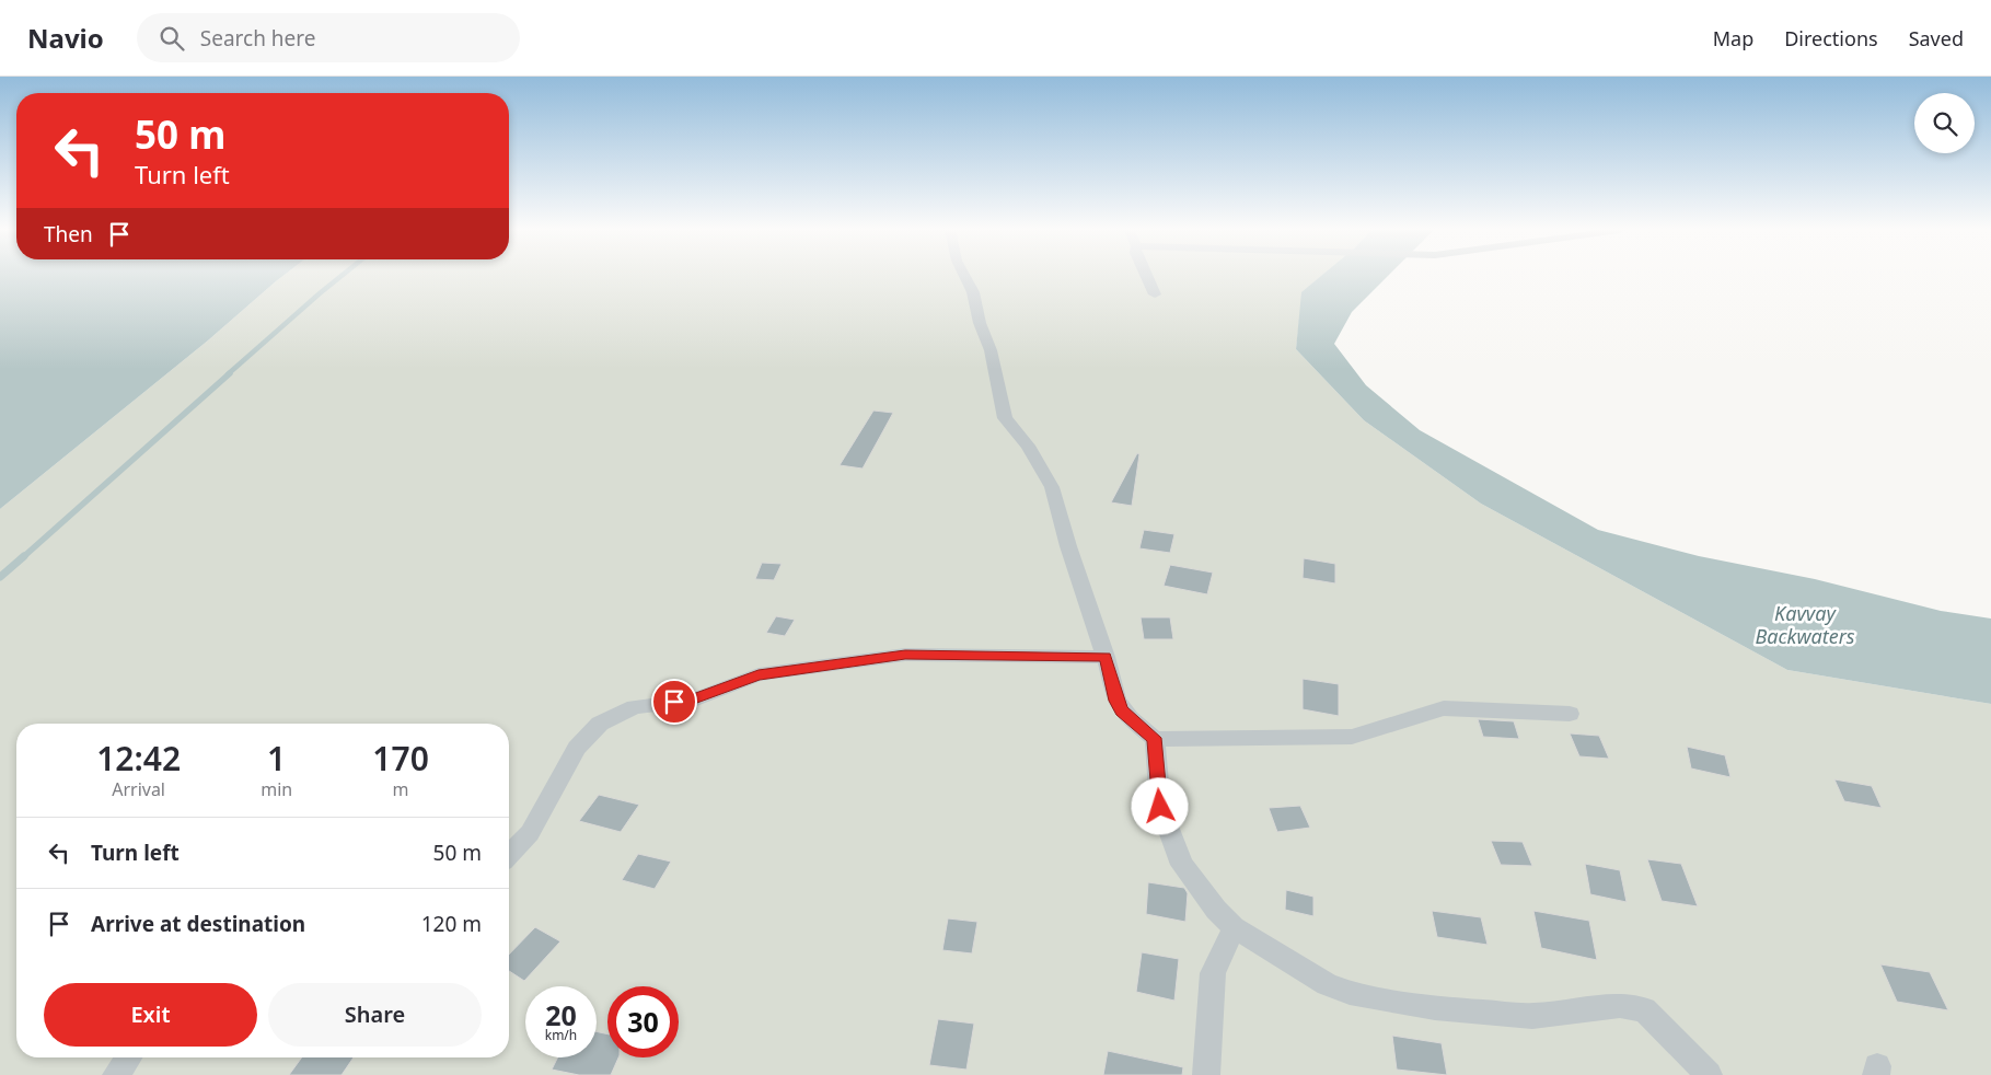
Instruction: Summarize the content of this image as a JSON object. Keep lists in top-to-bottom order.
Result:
{
  "water": ["Kavvay Backwaters"],
  "page": {
    "header": "Navio",
    "search": "Search here",
    "nav": ["Map", "Directions", "Saved"],
    "turn": ["50 m", "Turn left"],
    "then": "Then",
    "eta": [
      "12:42",
      "Arrival",
      "1",
      "min",
      "170",
      "m"
    ],
    "list": [
      {
        "name": "Turn left",
        "value": "50 m"
      },
      {
        "name": "Arrive at destination",
        "value": "120 m"
      }
    ],
    "buttons": ["Exit", "Share"],
    "speed": "20 km/h",
    "limit": "30"
  }
}
